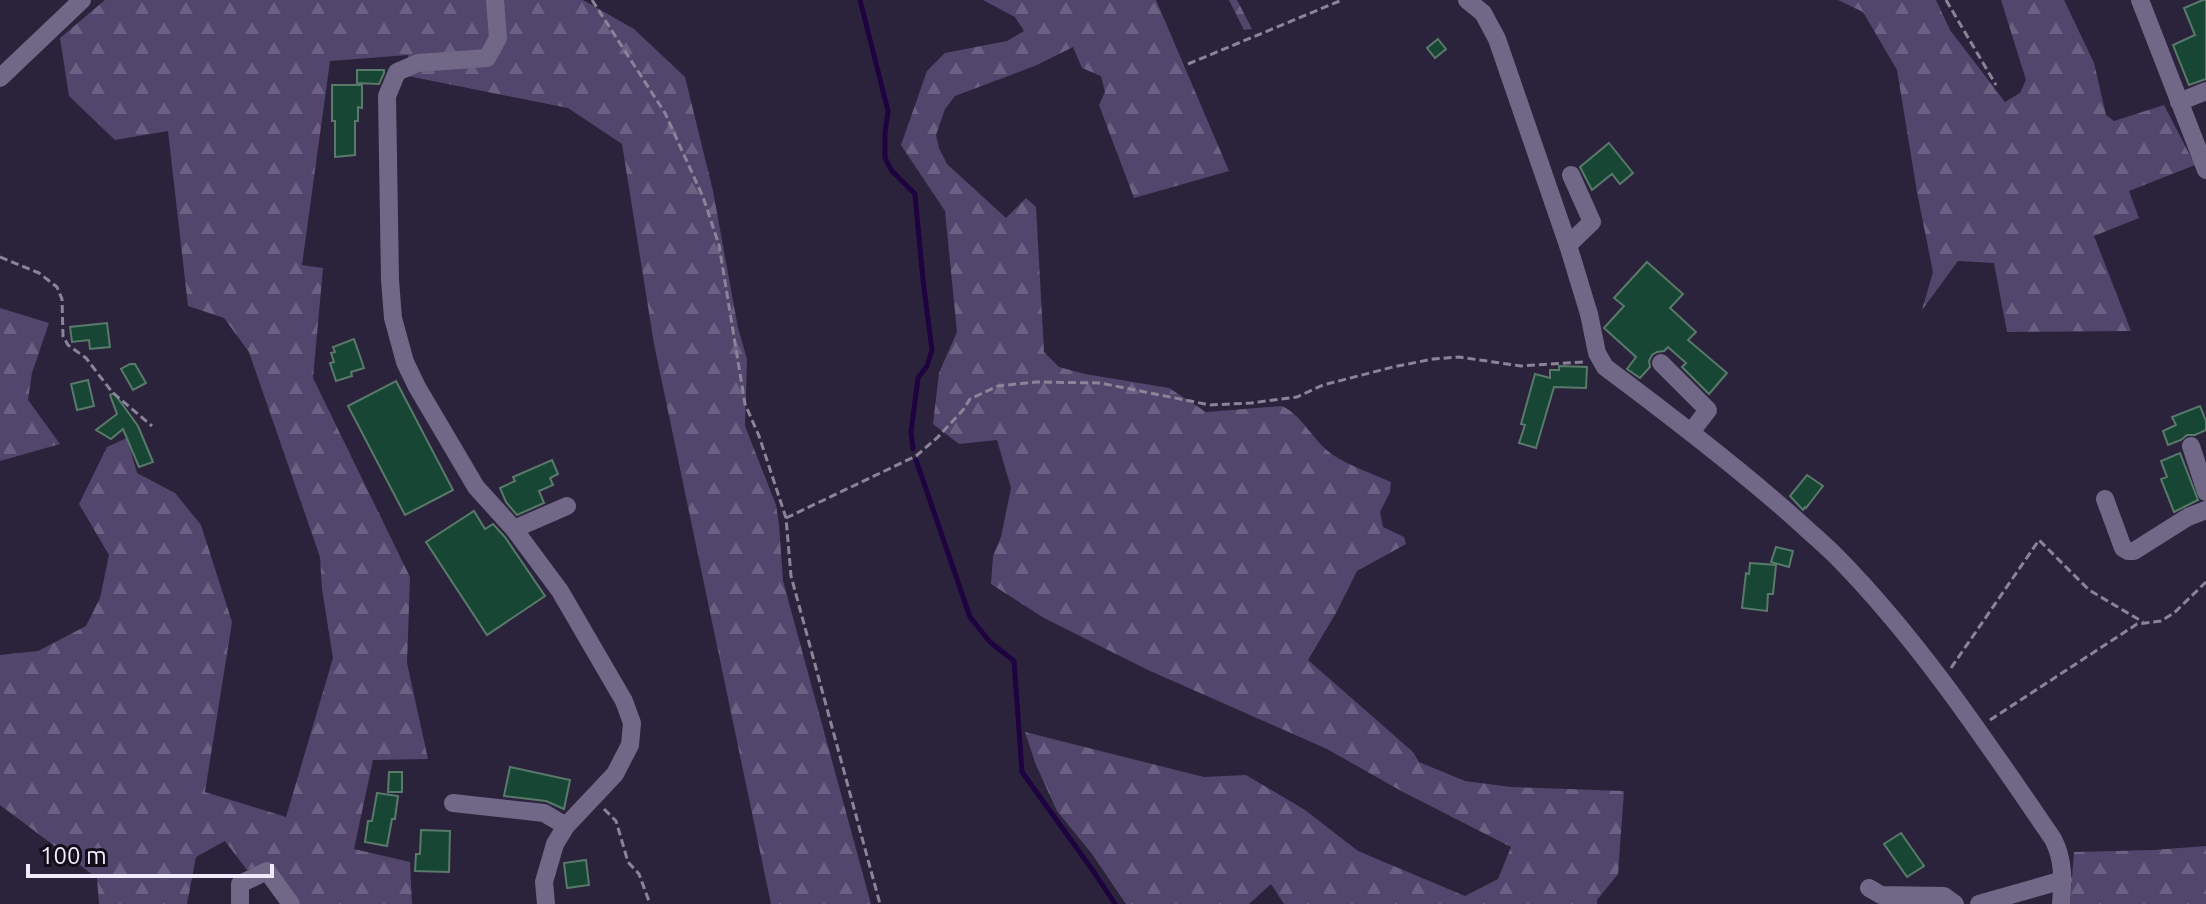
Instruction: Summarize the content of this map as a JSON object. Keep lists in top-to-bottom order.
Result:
{
  "scale_bar": "100 m"
}
